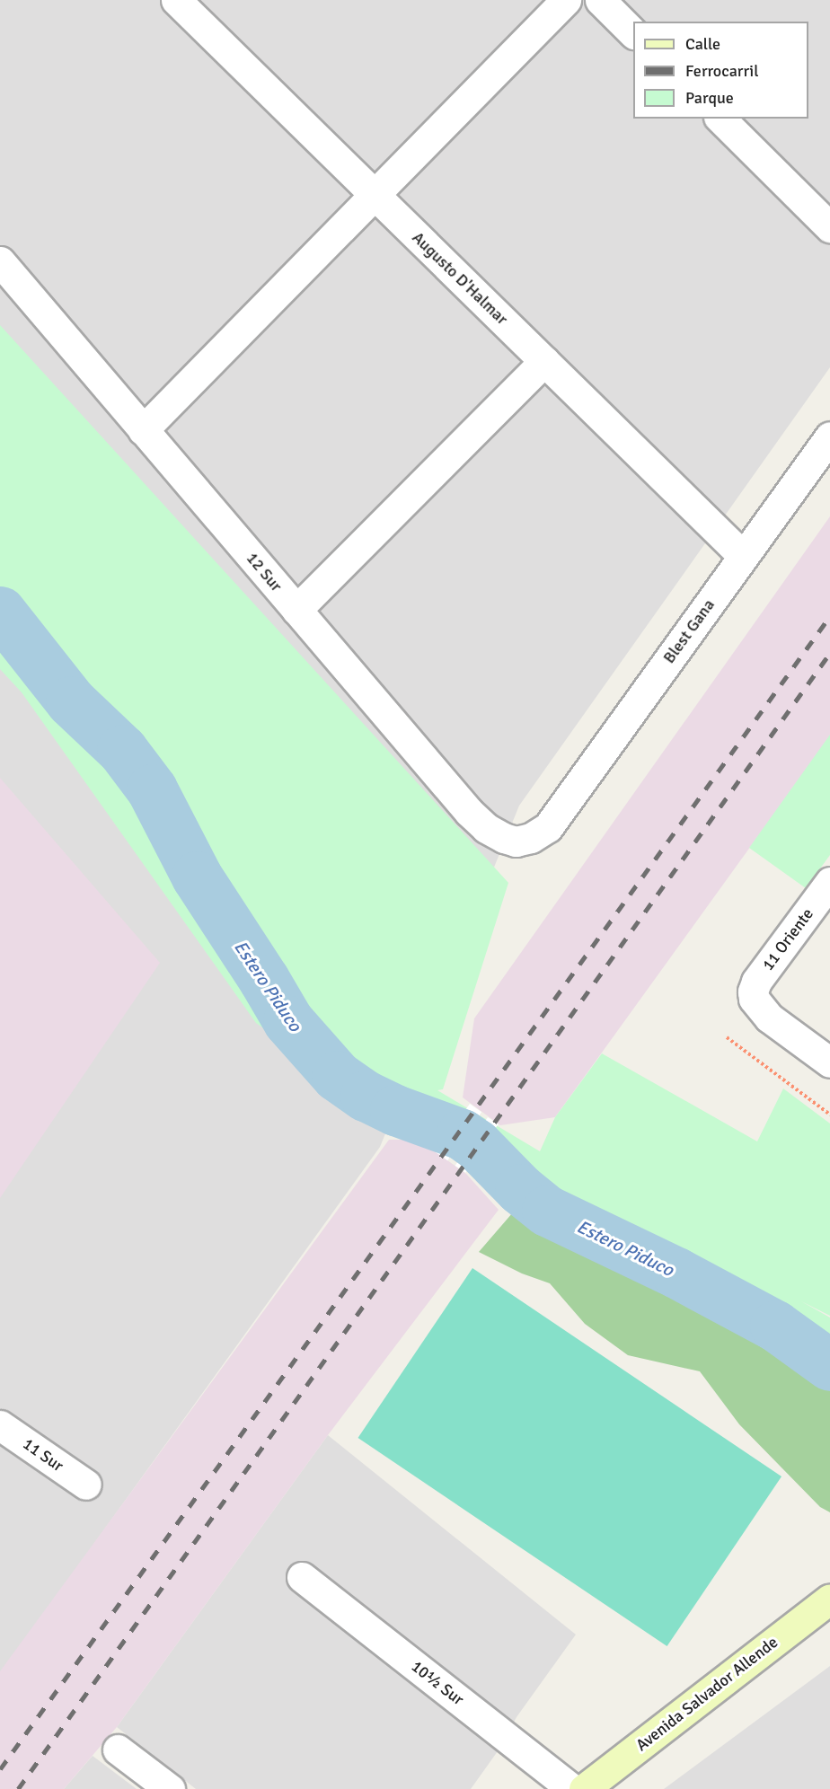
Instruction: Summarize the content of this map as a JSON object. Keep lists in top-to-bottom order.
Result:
{
  "streets": {
    "main road": ["Avenida Salvador Allende"],
    "street": [
      "Augusto D'Halmar",
      "12 Sur",
      "Blest Gana",
      "11 Oriente",
      "11 Sur",
      "10½ Sur"
    ]
  },
  "crossings": [
    ["Augusto D'Halmar", "Blest Gana"],
    ["12 Sur", "Blest Gana"]
  ],
  "water": ["Estero Piduco"],
  "legend": ["Calle", "Ferrocarril", "Parque"]
}
